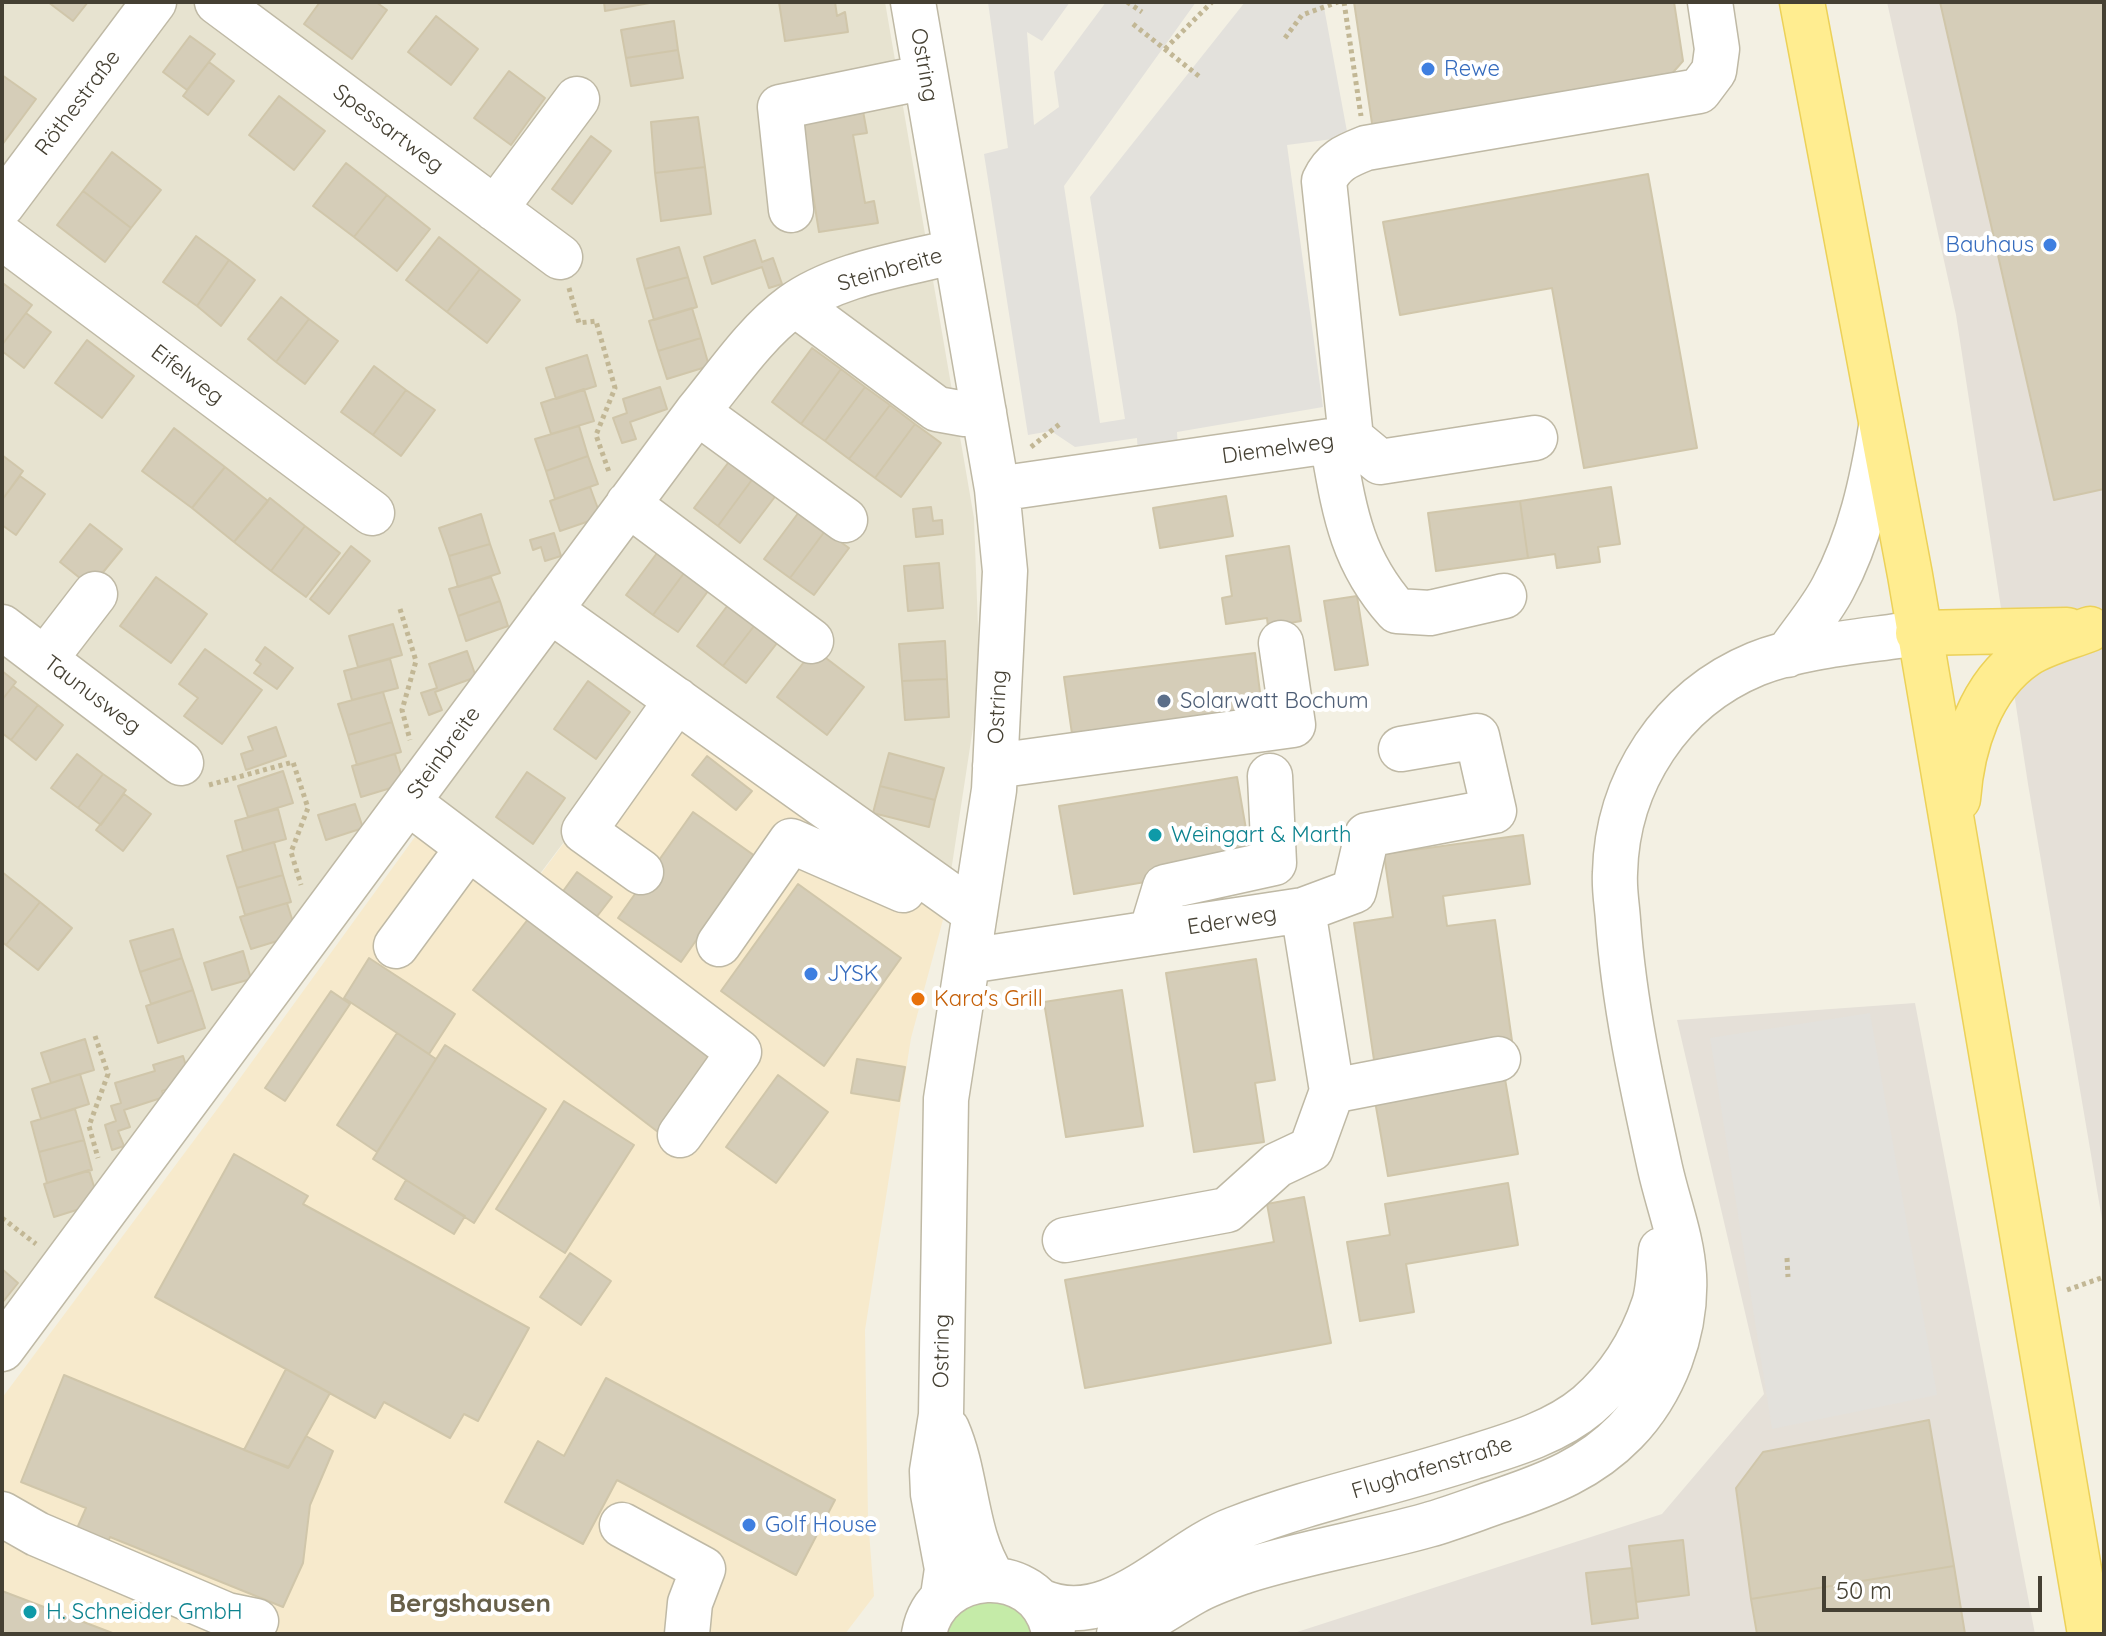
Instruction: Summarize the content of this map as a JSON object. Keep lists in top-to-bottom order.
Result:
{
  "streets": {
    "street": [
      "Ostring",
      "Röthestraße",
      "Spessartweg",
      "Steinbreite",
      "Eifelweg",
      "Diemelweg",
      "Taunusweg",
      "Ederweg",
      "Flughafenstraße"
    ]
  },
  "crossings": [
    ["Ostring", "Steinbreite"],
    ["Ostring", "Diemelweg"],
    ["Ostring", "Ederweg"],
    ["Ostring", "Flughafenstraße"]
  ],
  "districts": ["Bergshausen"],
  "places": [
    "Rewe",
    "Bauhaus",
    "Solarwatt Bochum",
    "Weingart & Marth",
    "JYSK",
    "Kara's Grill",
    "Golf House",
    "H. Schneider GmbH"
  ],
  "scale_bar": "50 m"
}
